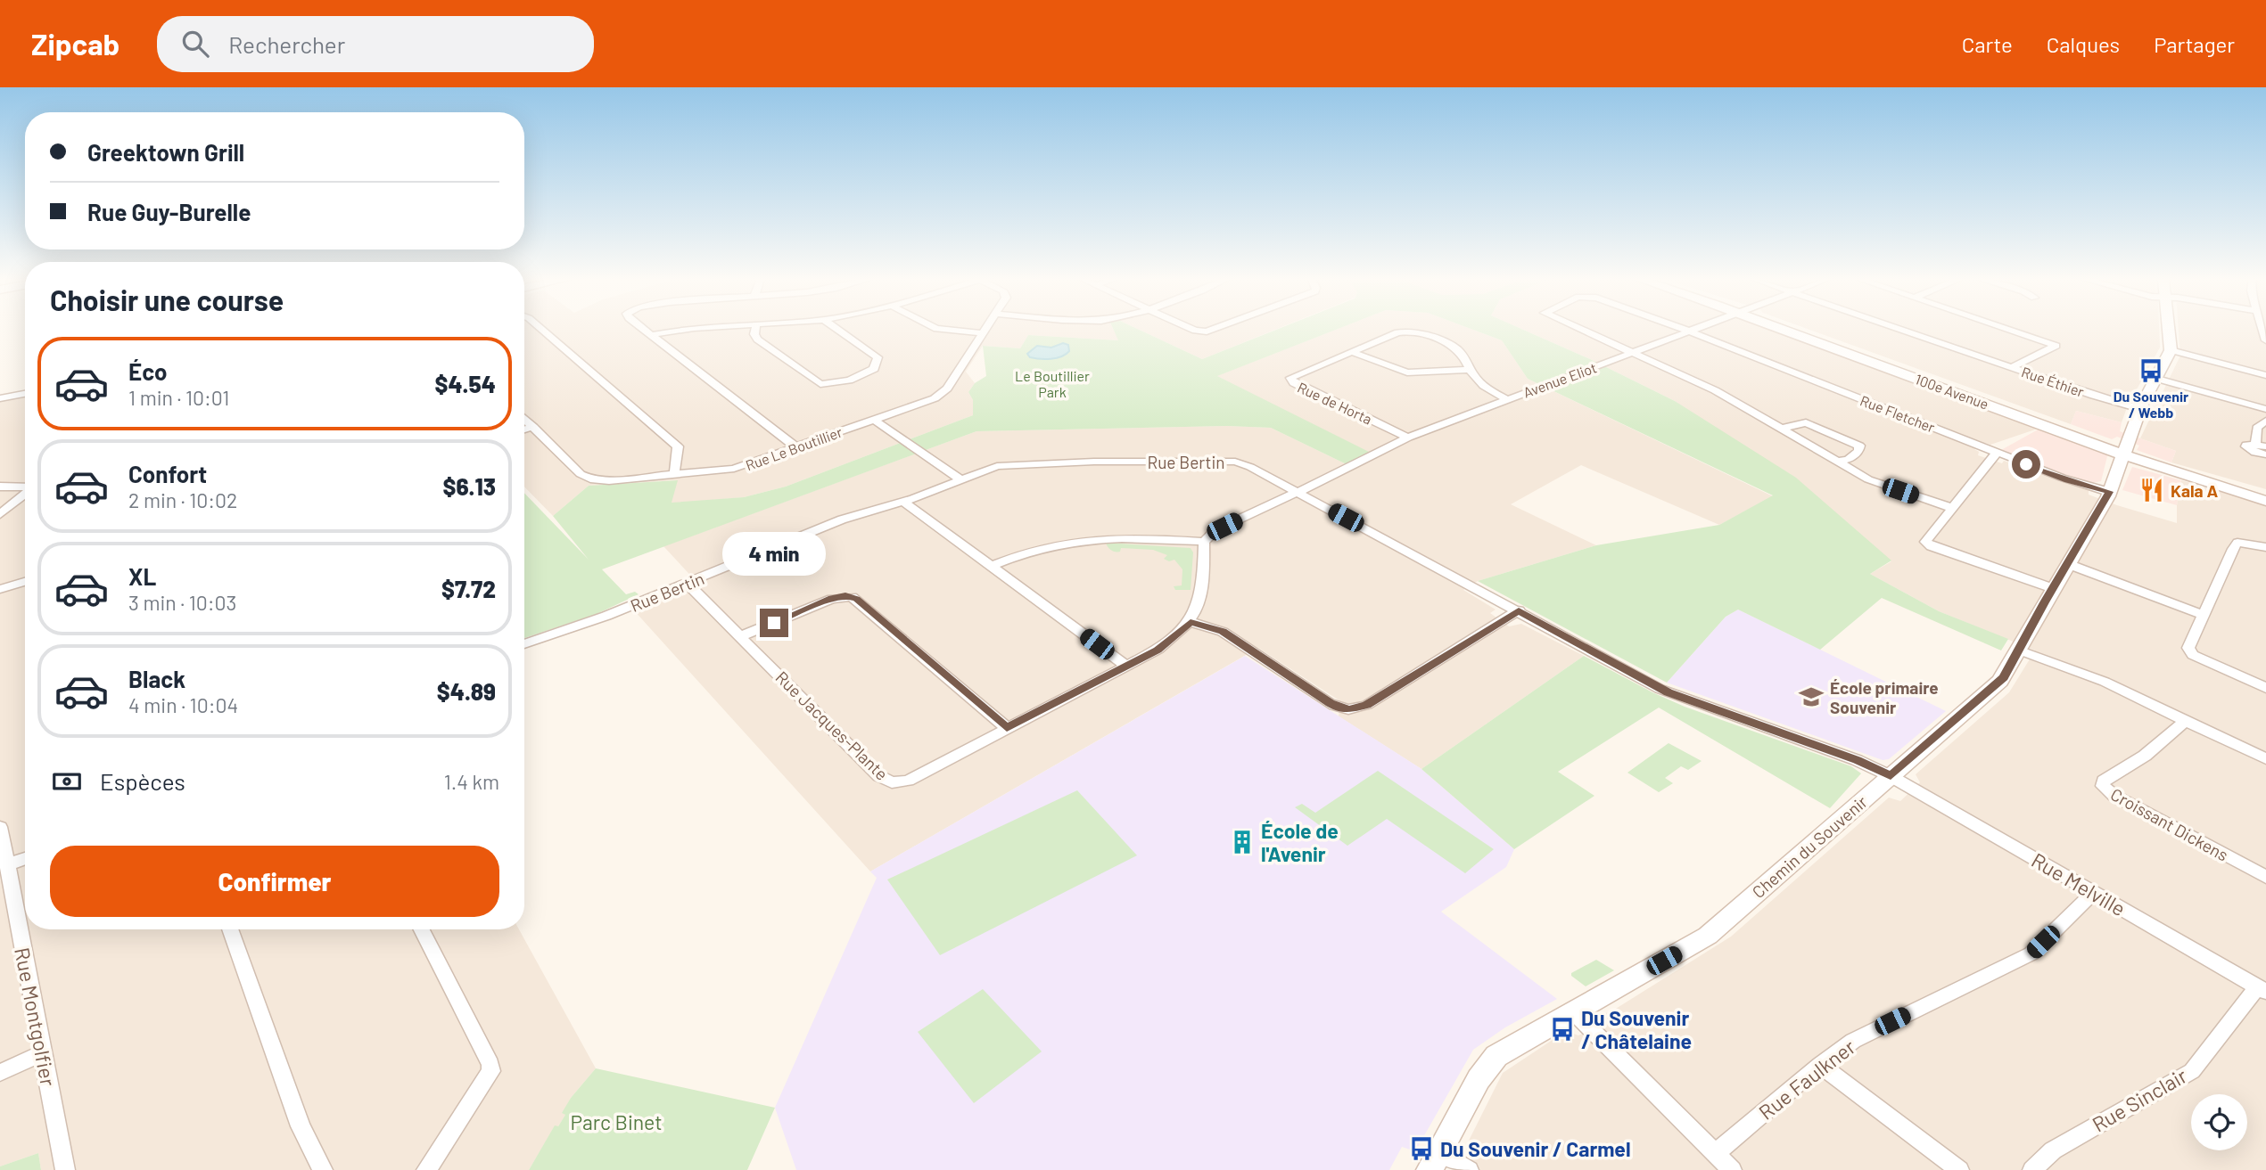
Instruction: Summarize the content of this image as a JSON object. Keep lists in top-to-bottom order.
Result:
{
  "streets": {
    "street": [
      "Avenue Eliot",
      "Rue Éthier",
      "100e Avenue",
      "Rue de Horta",
      "Rue Fletcher",
      "Rue Le Boutillier",
      "Rue Bertin",
      "Rue Jacques-Plante",
      "Croissant Dickens",
      "Chemin du Souvenir",
      "Rue Melville",
      "Rue Montgolfier",
      "Rue Faulkner",
      "Rue Sinclair"
    ]
  },
  "crossings": [
    ["Avenue Eliot", "Rue de Horta"],
    ["Avenue Eliot", "Rue Fletcher"],
    ["Avenue Eliot", "Rue Bertin"],
    ["Rue Éthier", "Chemin du Souvenir"],
    ["100e Avenue", "Chemin du Souvenir"],
    ["Rue Fletcher", "Chemin du Souvenir"],
    ["Rue Bertin", "Rue Jacques-Plante"],
    ["Rue Bertin", "Chemin du Souvenir"],
    ["Rue Bertin", "Rue Melville"],
    ["Chemin du Souvenir", "Rue Melville"],
    ["Rue Melville", "Rue Faulkner"],
    ["Rue Melville", "Rue Sinclair"]
  ],
  "parks": ["Le Boutillier Park", "Parc Binet"],
  "places": {
    "bus stop": ["Du Souvenir / Webb", "Du Souvenir / Châtelaine", "Du Souvenir / Carmel"],
    "restaurant": ["Kala A"],
    "school or university": ["École primaire Souvenir"],
    "building": ["École de l'Avenir"]
  },
  "page": {
    "header": "Zipcab",
    "search": "Rechercher",
    "nav": ["Carte", "Calques", "Partager"],
    "banner": ["Greektown Grill", "Rue Guy-Burelle"],
    "heading": "Choisir une course",
    "list": [
      {
        "name": "Éco",
        "note": "1 min · 10:01",
        "value": "$4.54"
      },
      {
        "name": "Confort",
        "note": "2 min · 10:02",
        "value": "$6.13"
      },
      {
        "name": "XL",
        "note": "3 min · 10:03",
        "value": "$7.72"
      },
      {
        "name": "Black",
        "note": "4 min · 10:04",
        "value": "$4.89"
      }
    ],
    "bubble": "4 min",
    "pay": ["Espèces", "1.4 km"],
    "buttons": "Confirmer"
  }
}
